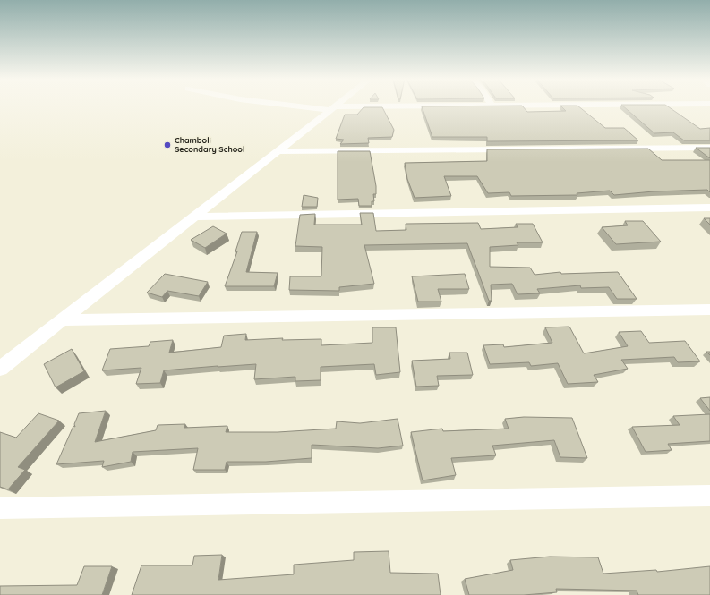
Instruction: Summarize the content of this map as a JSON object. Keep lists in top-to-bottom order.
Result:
{
  "places": ["Chamboli Secondary School"]
}
